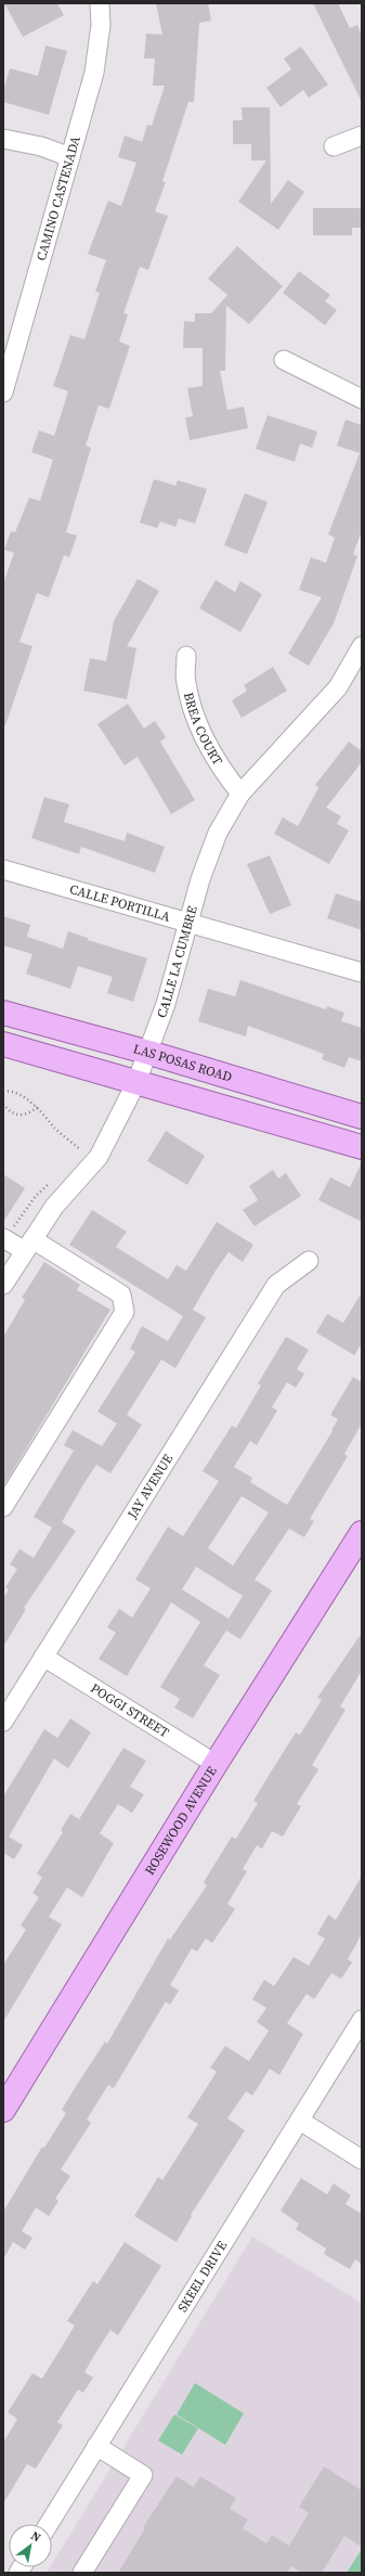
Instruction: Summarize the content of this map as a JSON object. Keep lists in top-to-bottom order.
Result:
{
  "streets": {
    "main road": ["LAS POSAS ROAD", "ROSEWOOD AVENUE"],
    "street": [
      "CAMINO CASTENADA",
      "BREA COURT",
      "CALLE PORTILLA",
      "CALLE LA CUMBRE",
      "JAY AVENUE",
      "POGGI STREET",
      "SKEEL DRIVE"
    ]
  },
  "crossings": [
    ["BREA COURT", "CALLE LA CUMBRE"],
    ["CALLE PORTILLA", "CALLE LA CUMBRE"],
    ["CALLE LA CUMBRE", "LAS POSAS ROAD"],
    ["JAY AVENUE", "POGGI STREET"],
    ["POGGI STREET", "ROSEWOOD AVENUE"]
  ],
  "north": "top right"
}
